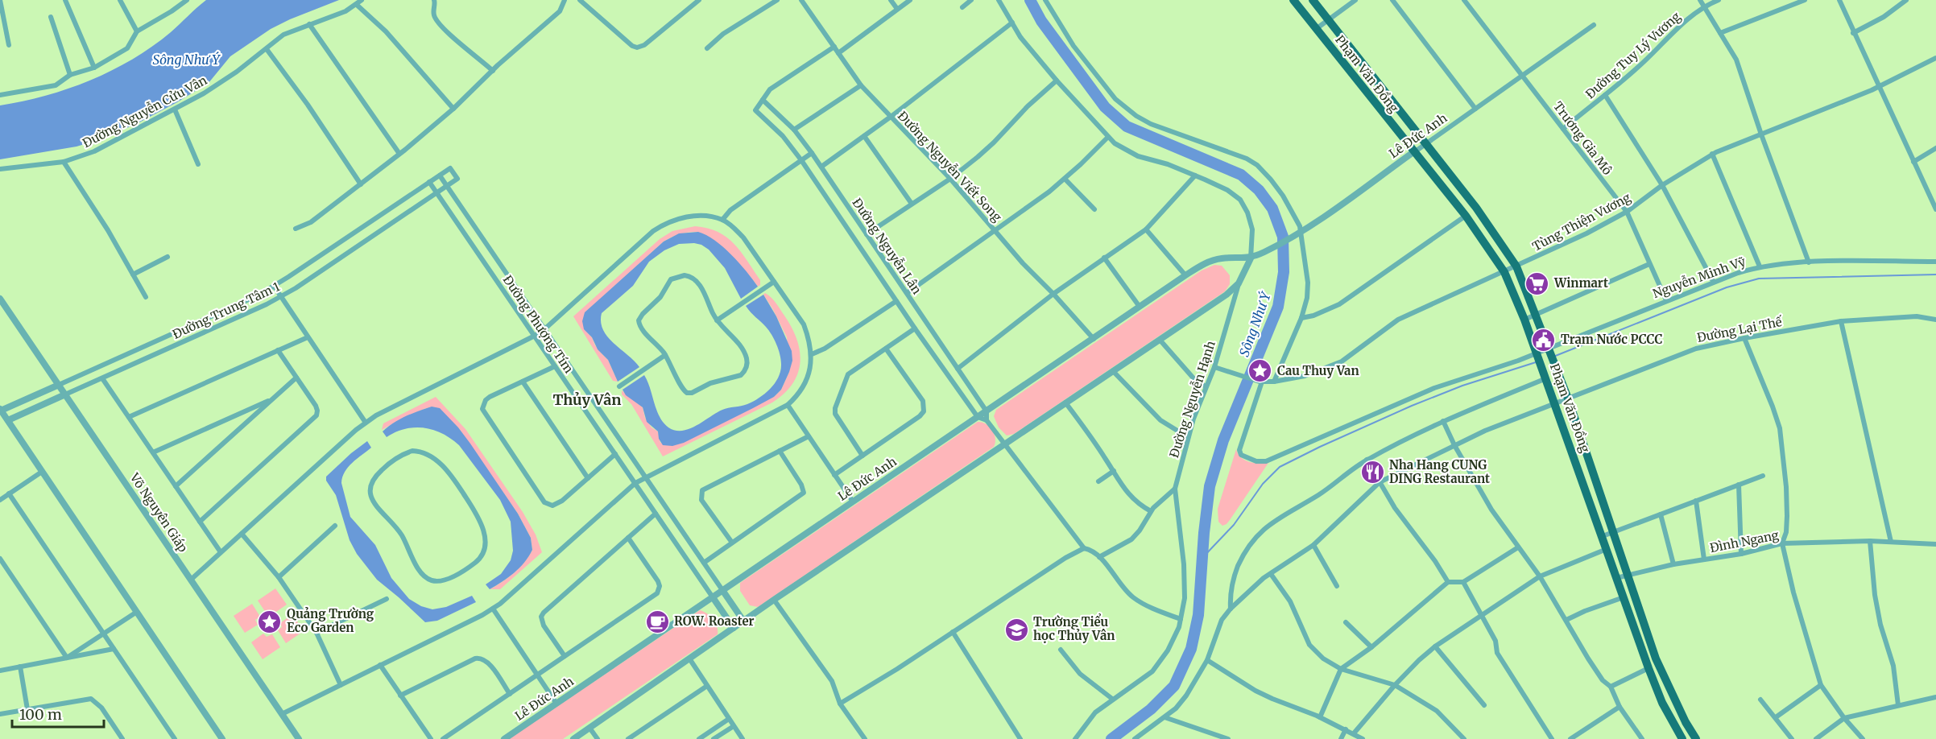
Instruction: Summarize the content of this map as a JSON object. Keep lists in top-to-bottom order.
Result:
{
  "streets": {
    "main road": ["Phạm Văn Đồng"],
    "street": [
      "Đường Tuy Lý Vương",
      "Đường Nguyễn Cửu Vân",
      "Lê Đức Anh",
      "Trương Gia Mô",
      "Đường Nguyễn Viết Song",
      "Tùng Thiện Vương",
      "Đường Nguyễn Lân",
      "Nguyễn Minh Vỹ",
      "Đường Trung Tâm 1",
      "Đường Phượng Tím",
      "Đường Lại Thế",
      "Đường Nguyễn Hạnh",
      "Võ Nguyên Giáp",
      "Đình Ngang"
    ]
  },
  "crossings": [
    ["Đường Tuy Lý Vương", "Trương Gia Mô"],
    ["Phạm Văn Đồng", "Lê Đức Anh"],
    ["Phạm Văn Đồng", "Tùng Thiện Vương"],
    ["Phạm Văn Đồng", "Nguyễn Minh Vỹ"],
    ["Phạm Văn Đồng", "Đường Lại Thế"],
    ["Phạm Văn Đồng", "Đình Ngang"],
    ["Lê Đức Anh", "Trương Gia Mô"],
    ["Lê Đức Anh", "Đường Nguyễn Viết Song"],
    ["Lê Đức Anh", "Đường Nguyễn Lân"],
    ["Lê Đức Anh", "Đường Phượng Tím"],
    ["Trương Gia Mô", "Tùng Thiện Vương"],
    ["Trương Gia Mô", "Nguyễn Minh Vỹ"],
    ["Tùng Thiện Vương", "Nguyễn Minh Vỹ"],
    ["Tùng Thiện Vương", "Đường Nguyễn Hạnh"],
    ["Đường Trung Tâm 1", "Đường Phượng Tím"],
    ["Đường Trung Tâm 1", "Võ Nguyên Giáp"]
  ],
  "districts": ["Thủy Vân"],
  "water": ["Sông Như Ý"],
  "places": {
    "supermarket": ["Winmart"],
    "public building": ["Trạm Nước PCCC"],
    "place": ["Cau Thuy Van", "Quảng Trường Eco Garden"],
    "restaurant": ["Nha Hang CUNG DING Restaurant"],
    "cafe": ["ROW. Roaster"],
    "school or university": ["Trường Tiểu học Thủy Vân"]
  },
  "scale_bar": "100 m"
}
